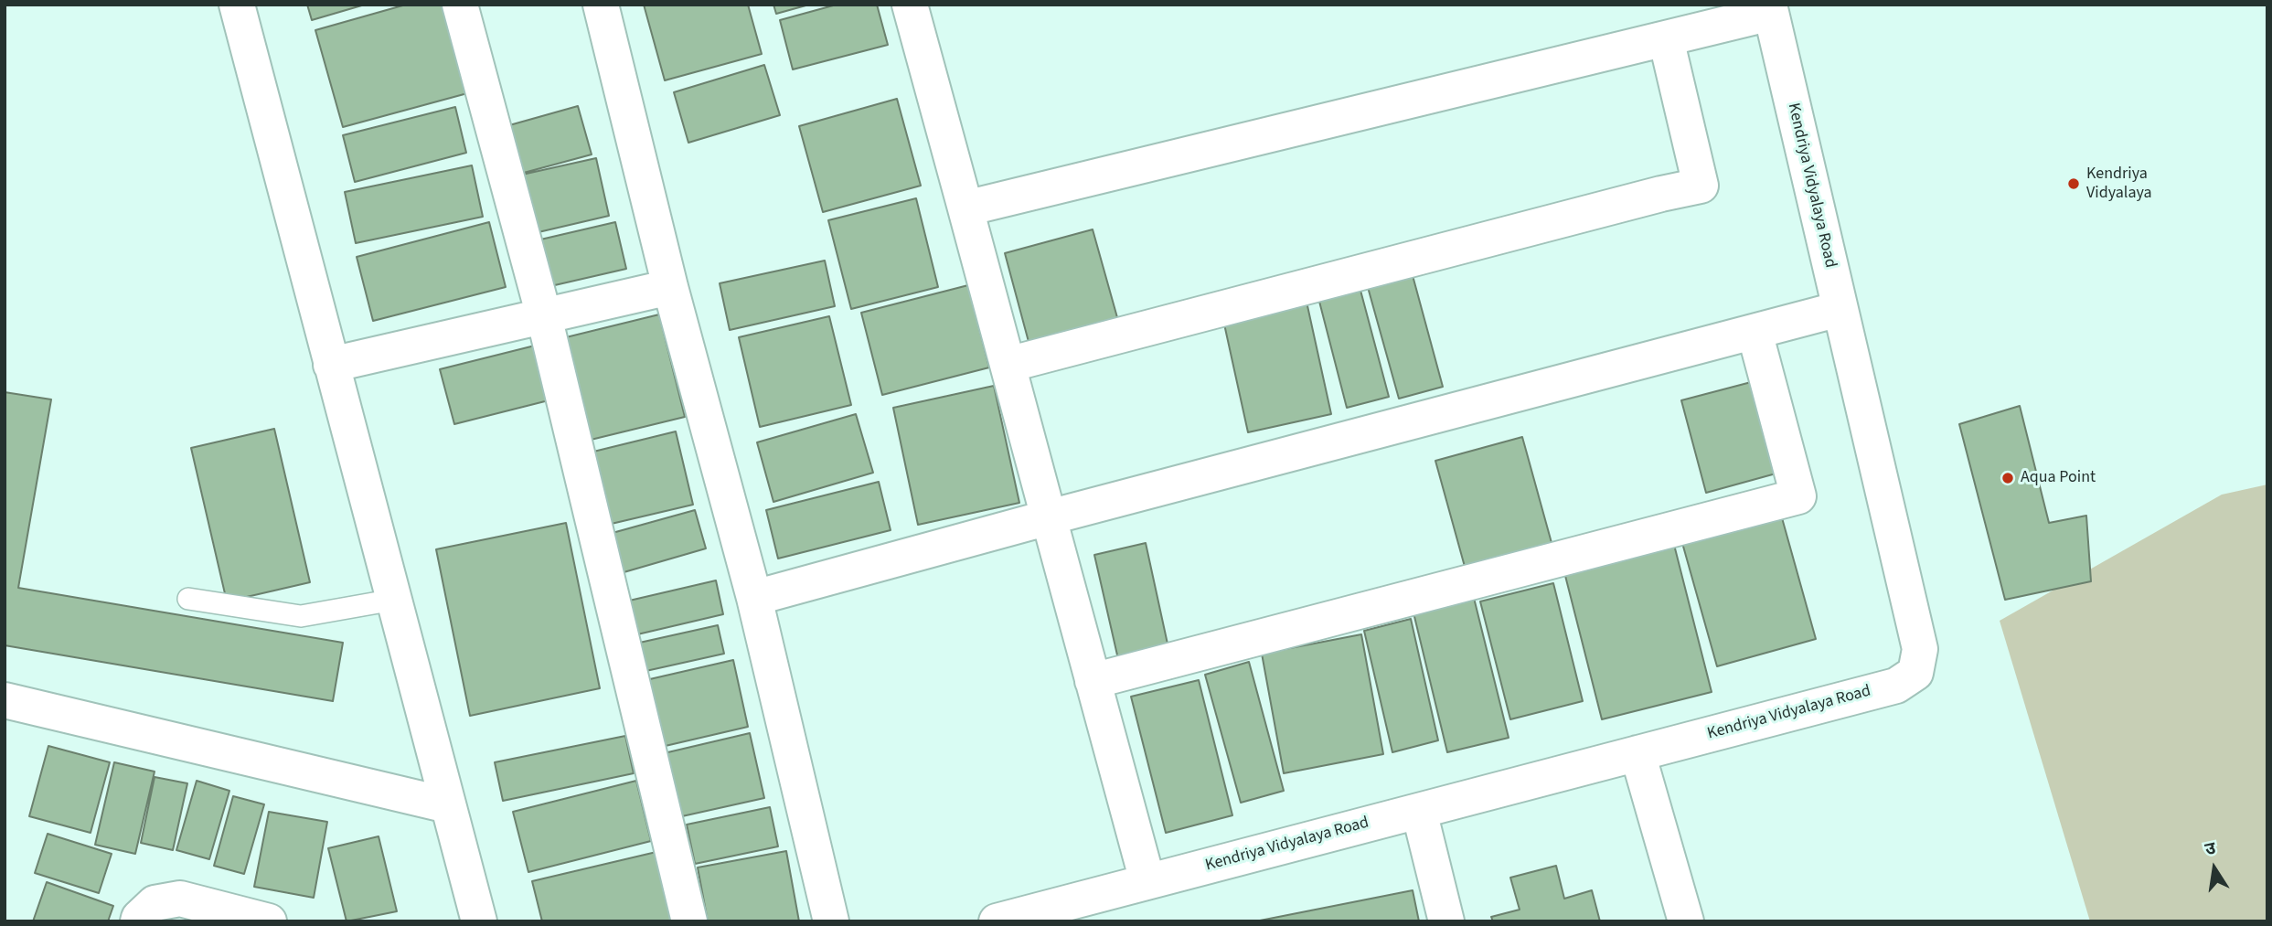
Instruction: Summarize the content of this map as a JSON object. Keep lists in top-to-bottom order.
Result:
{
  "streets": {
    "street": ["Kendriya Vidyalaya Road"]
  },
  "places": ["Kendriya Vidyalaya", "Aqua Point"],
  "north": "top"
}
